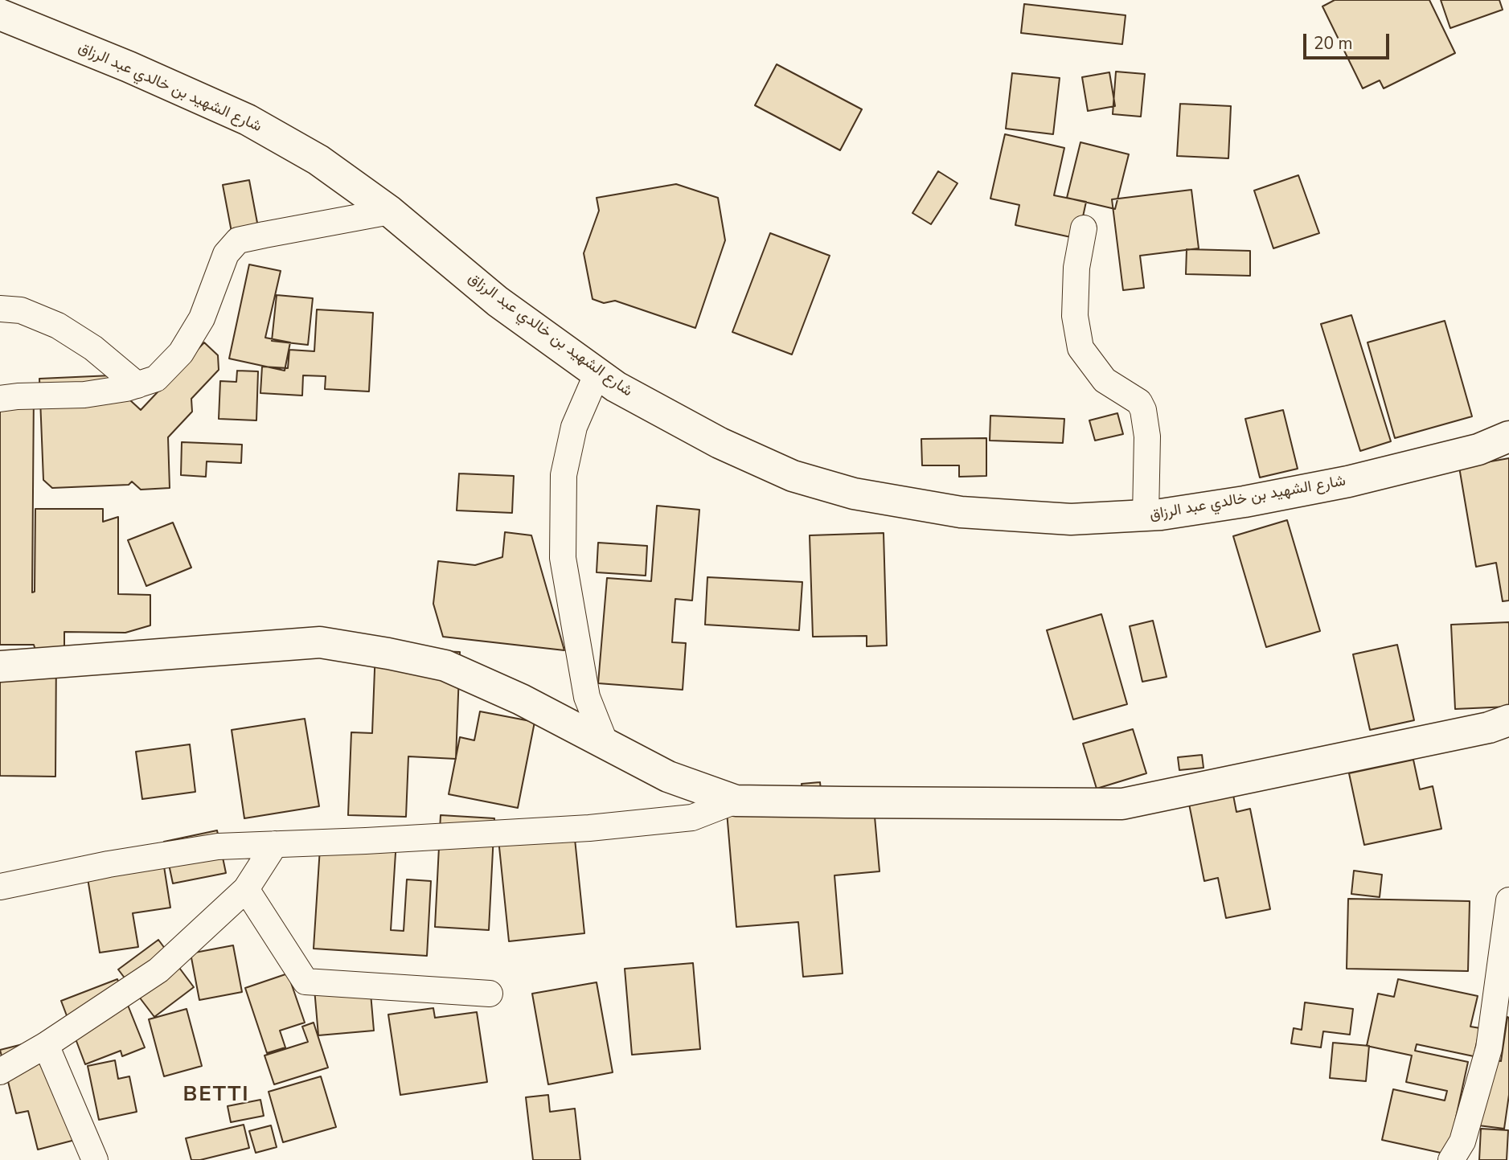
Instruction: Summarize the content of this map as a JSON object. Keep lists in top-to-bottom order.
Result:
{
  "streets": {
    "main road": ["شارع الشهيد بن خالدي عبد الرزاق"]
  },
  "districts": ["BETTI"],
  "scale_bar": "20 m"
}
